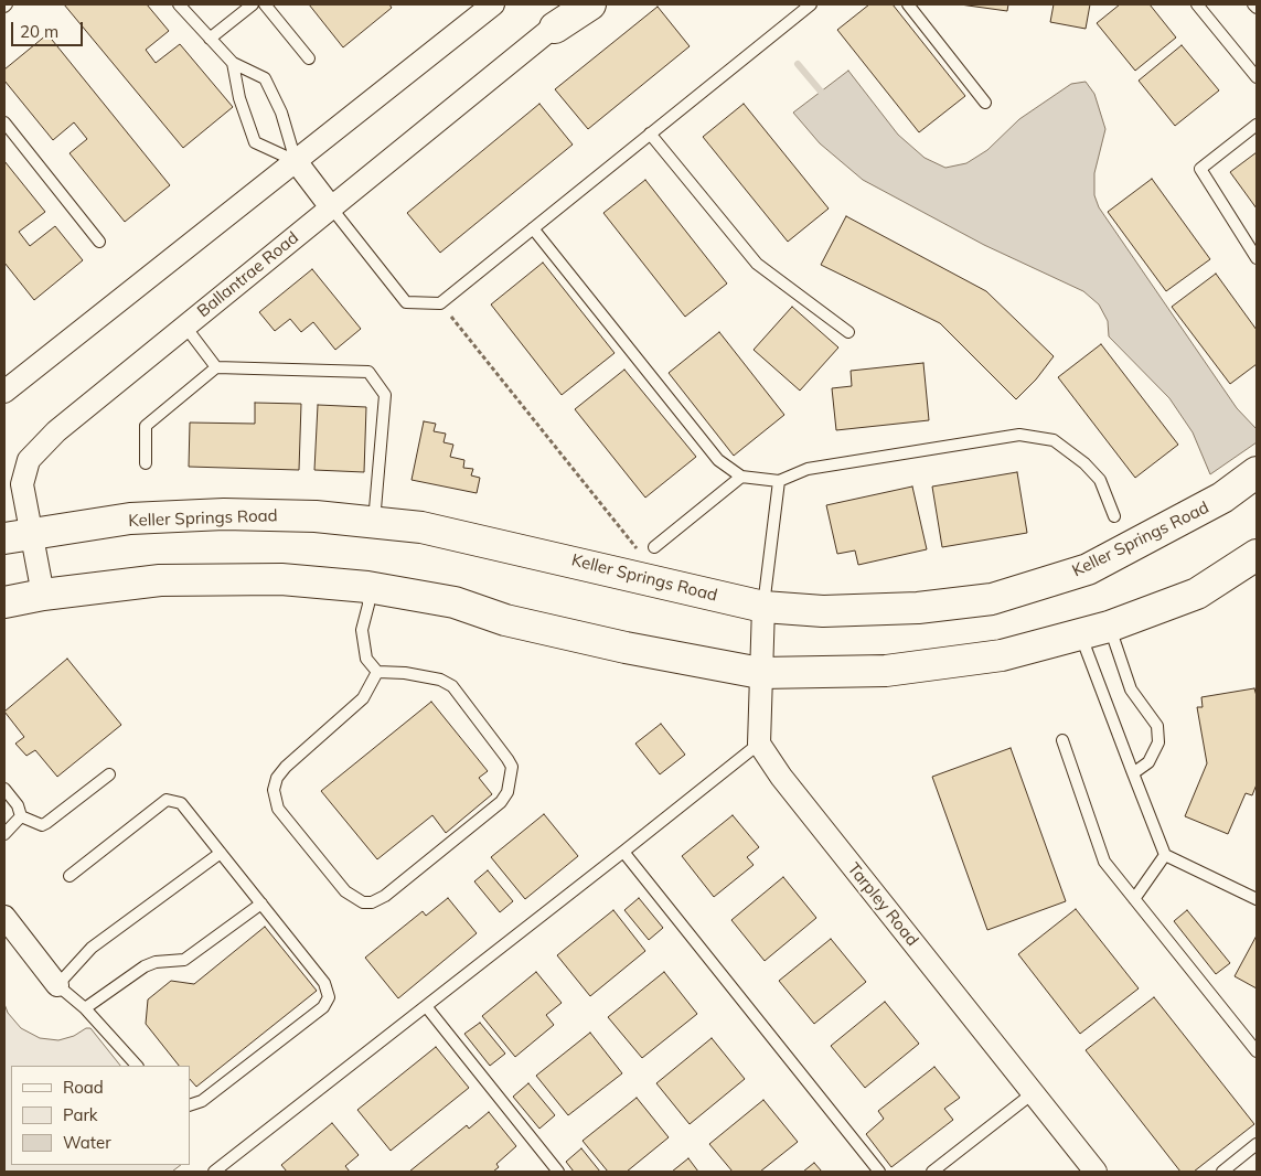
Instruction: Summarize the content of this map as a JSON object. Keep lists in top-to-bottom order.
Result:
{
  "streets": {
    "main road": ["Keller Springs Road"],
    "street": ["Ballantrae Road", "Tarpley Road"]
  },
  "crossings": [
    ["Ballantrae Road", "Keller Springs Road"]
  ],
  "legend": ["Road", "Park", "Water"],
  "scale_bar": "20 m"
}
